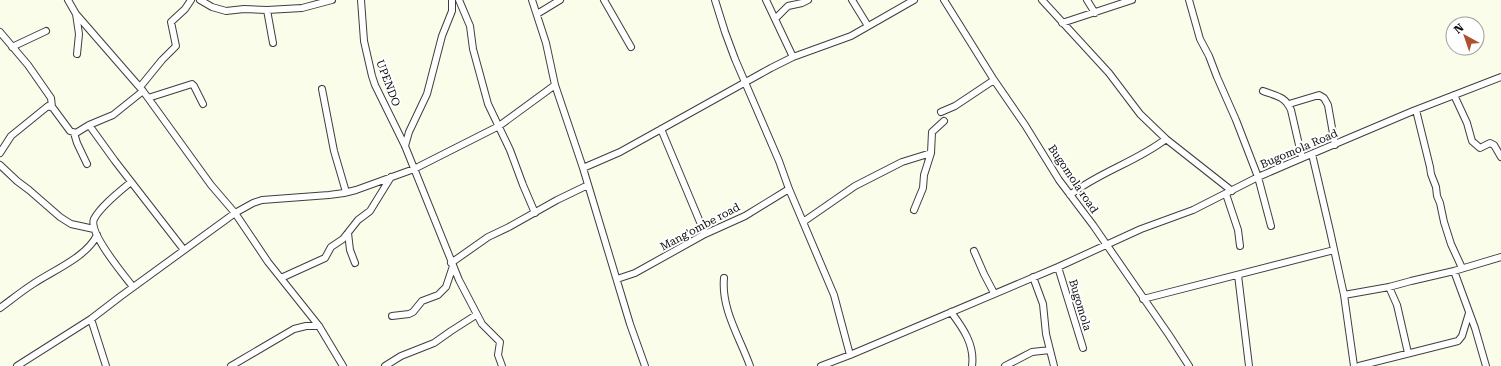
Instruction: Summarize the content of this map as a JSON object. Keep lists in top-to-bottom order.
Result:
{
  "streets": {
    "street": [
      "UPENDO",
      "Bugomola Road",
      "Bugomola road",
      "Mang'ombe road",
      "Bugomola"
    ]
  },
  "crossings": [
    ["Bugomola Road", "Bugomola road"],
    ["Bugomola Road", "Bugomola"]
  ],
  "north": "top left"
}
